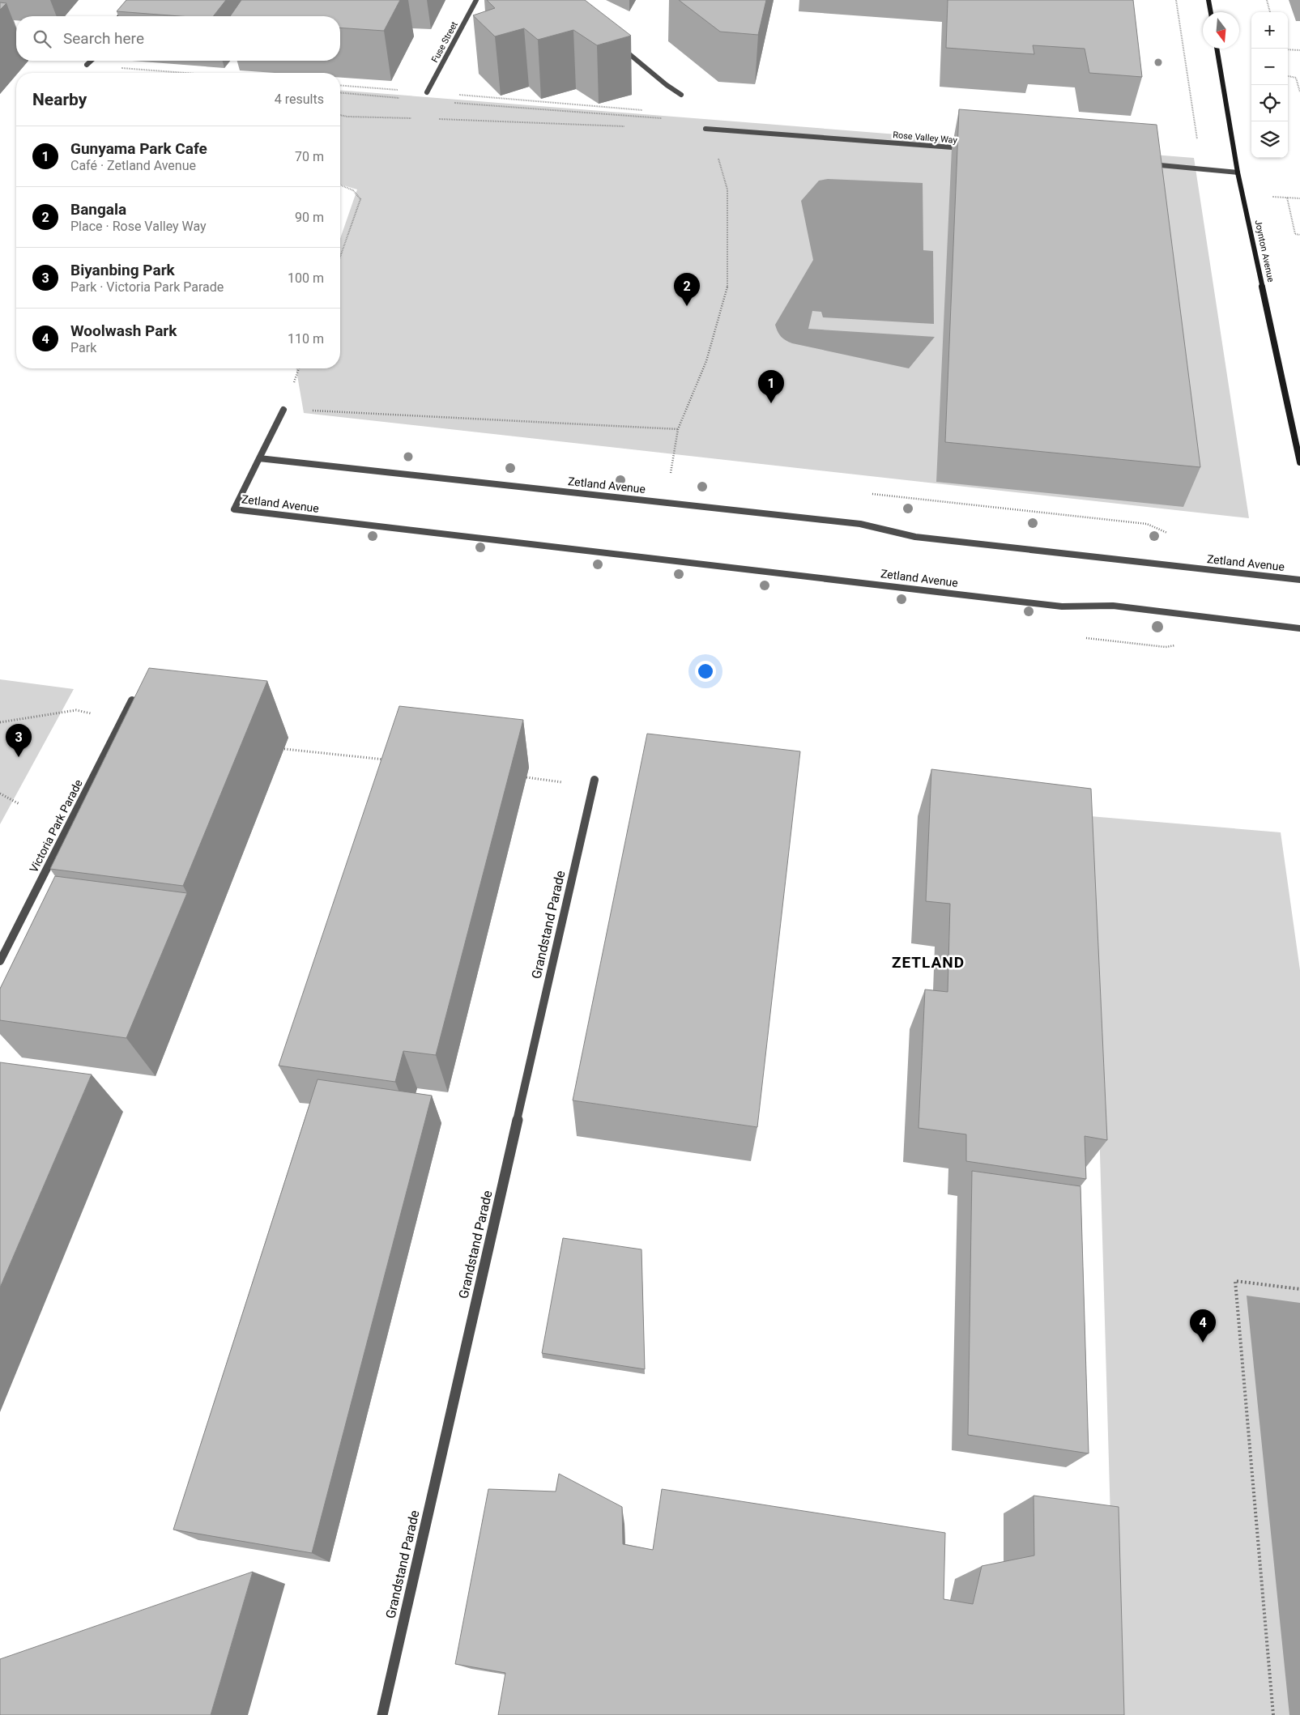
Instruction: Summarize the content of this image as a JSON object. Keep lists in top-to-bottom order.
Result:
{
  "streets": {
    "street": [
      "Fuse Street",
      "Rose Valley Way",
      "Joynton Avenue",
      "Zetland Avenue",
      "Victoria Park Parade",
      "Grandstand Parade"
    ]
  },
  "districts": ["ZETLAND"],
  "north": "bottom",
  "page": {
    "map_buttons": ["+", "−"],
    "search": "Search here",
    "heading": ["Nearby", "4 results"],
    "list": [
      {
        "mark": "1",
        "name": "Gunyama Park Cafe",
        "note": "Café · Zetland Avenue",
        "value": "70 m"
      },
      {
        "mark": "2",
        "name": "Bangala",
        "note": "Place · Rose Valley Way",
        "value": "90 m"
      },
      {
        "mark": "3",
        "name": "Biyanbing Park",
        "note": "Park · Victoria Park Parade",
        "value": "100 m"
      },
      {
        "mark": "4",
        "name": "Woolwash Park",
        "note": "Park",
        "value": "110 m"
      }
    ],
    "pins": [
      "2",
      "1",
      "3",
      "4"
    ]
  }
}
